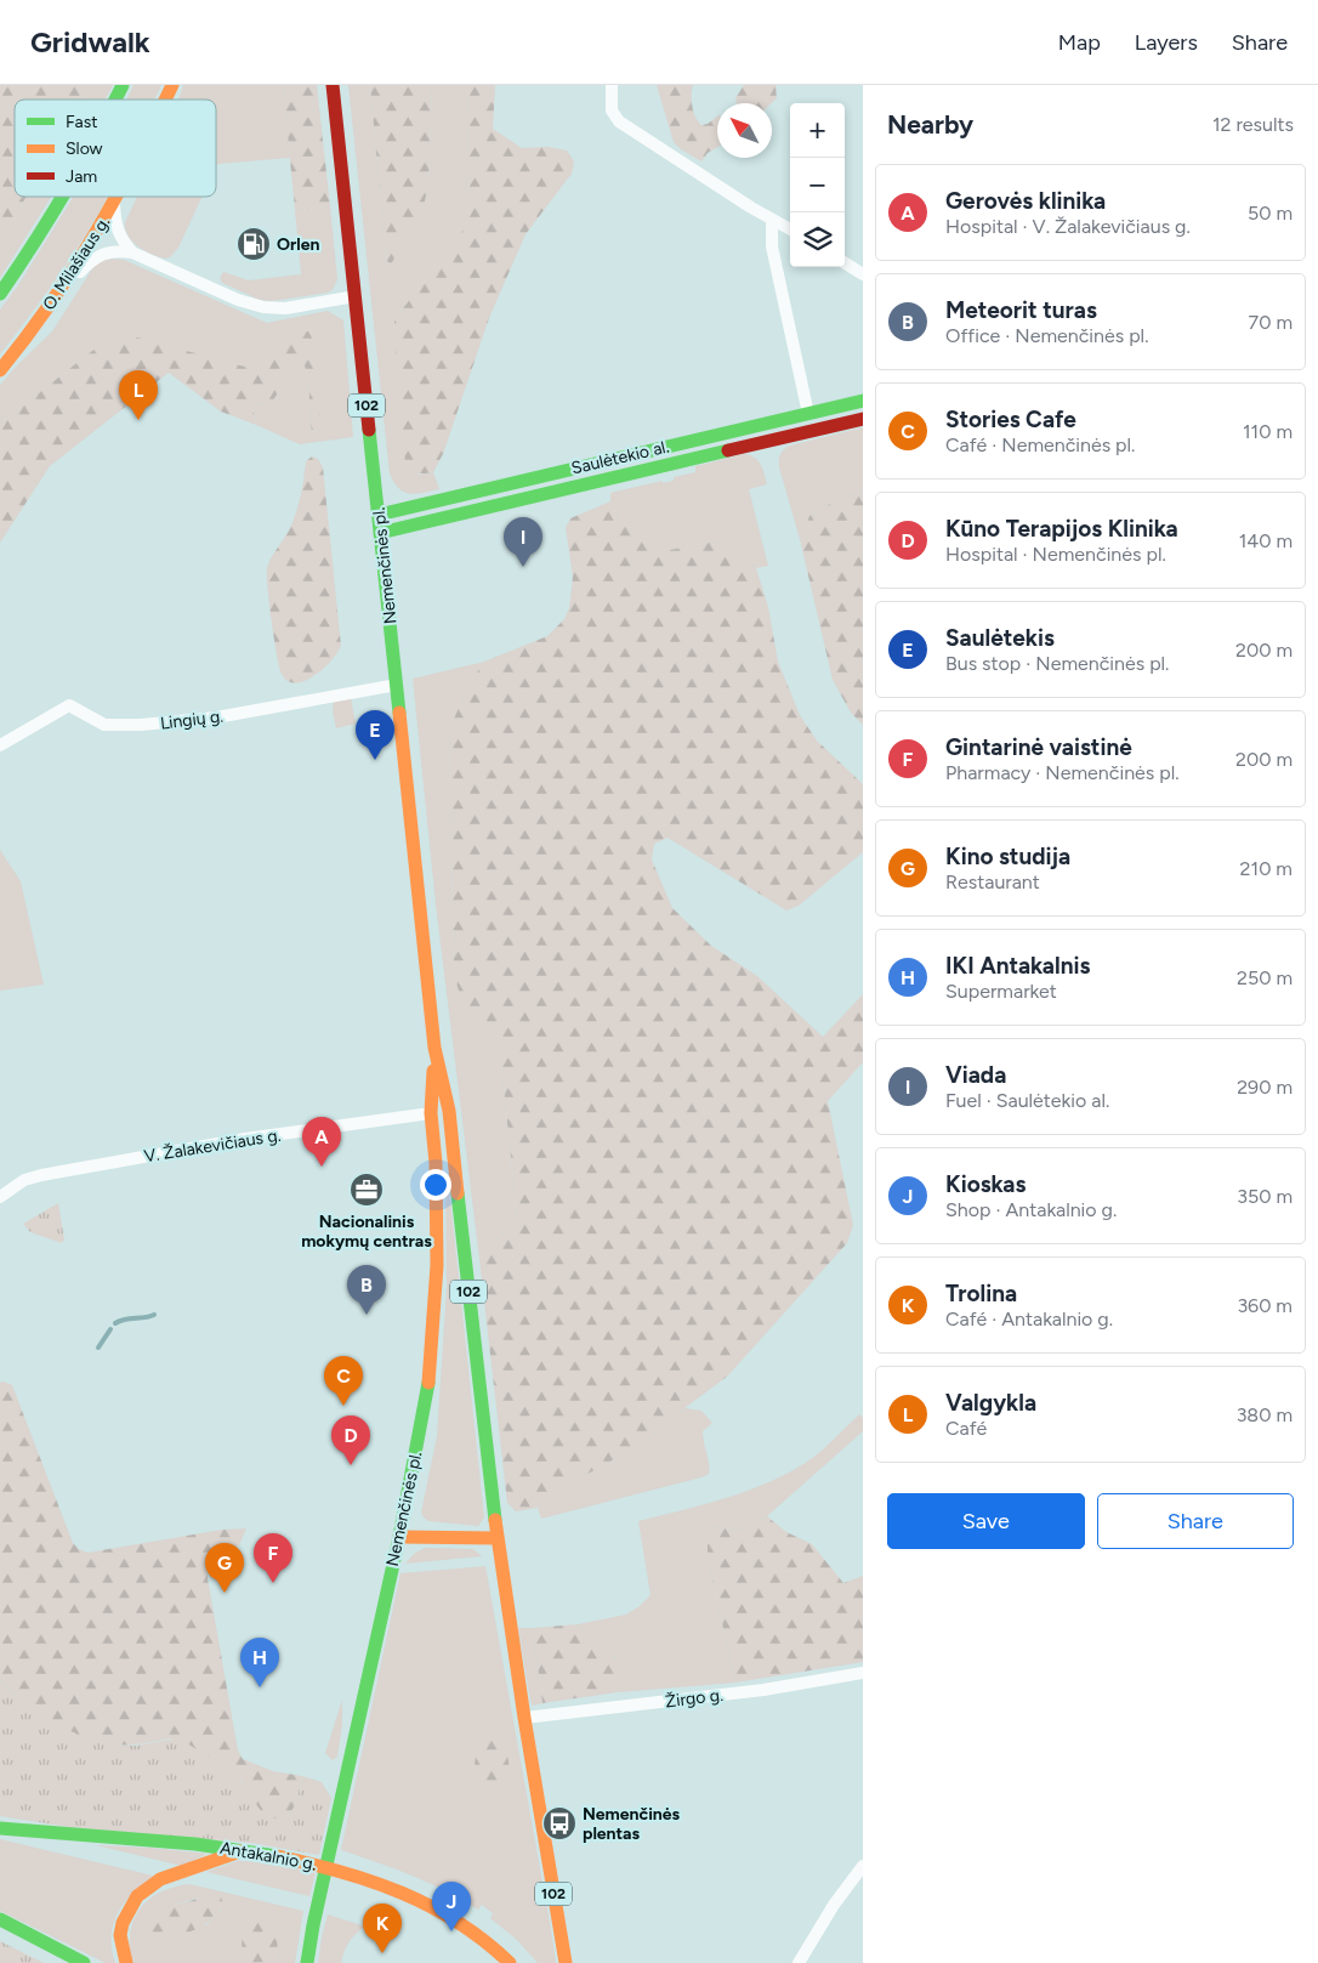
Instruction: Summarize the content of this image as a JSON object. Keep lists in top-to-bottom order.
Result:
{
  "streets": {
    "main road": [
      "O. Milašiaus g.",
      "102",
      "Saulėtekio al.",
      "Nemenčinės pl.",
      "Antakalnio g."
    ],
    "street": ["Lingių g.", "V. Žalakevičiaus g.", "Žirgo g."]
  },
  "crossings": [
    ["Saulėtekio al.", "Nemenčinės pl."],
    ["Nemenčinės pl.", "Lingių g."],
    ["Nemenčinės pl.", "V. Žalakevičiaus g."],
    ["Nemenčinės pl.", "Žirgo g."]
  ],
  "places": {
    "fuel station": ["Orlen"],
    "office": ["Nacionalinis mokymų centras"],
    "bus stop": ["Nemenčinės plentas"]
  },
  "legend": ["Fast", "Slow", "Jam"],
  "north": "top left",
  "page": {
    "header": "Gridwalk",
    "nav": ["Map", "Layers", "Share"],
    "heading": ["Nearby", "12 results"],
    "map_buttons": ["+", "−"],
    "list": [
      {
        "mark": "A",
        "name": "Gerovės klinika",
        "note": "Hospital · V. Žalakevičiaus g.",
        "value": "50 m"
      },
      {
        "mark": "B",
        "name": "Meteorit turas",
        "note": "Office · Nemenčinės pl.",
        "value": "70 m"
      },
      {
        "mark": "C",
        "name": "Stories Cafe",
        "note": "Café · Nemenčinės pl.",
        "value": "110 m"
      },
      {
        "mark": "D",
        "name": "Kūno Terapijos Klinika",
        "note": "Hospital · Nemenčinės pl.",
        "value": "140 m"
      },
      {
        "mark": "E",
        "name": "Saulėtekis",
        "note": "Bus stop · Nemenčinės pl.",
        "value": "200 m"
      },
      {
        "mark": "F",
        "name": "Gintarinė vaistinė",
        "note": "Pharmacy · Nemenčinės pl.",
        "value": "200 m"
      },
      {
        "mark": "G",
        "name": "Kino studija",
        "note": "Restaurant",
        "value": "210 m"
      },
      {
        "mark": "H",
        "name": "IKI Antakalnis",
        "note": "Supermarket",
        "value": "250 m"
      },
      {
        "mark": "I",
        "name": "Viada",
        "note": "Fuel · Saulėtekio al.",
        "value": "290 m"
      },
      {
        "mark": "J",
        "name": "Kioskas",
        "note": "Shop · Antakalnio g.",
        "value": "350 m"
      },
      {
        "mark": "K",
        "name": "Trolina",
        "note": "Café · Antakalnio g.",
        "value": "360 m"
      },
      {
        "mark": "L",
        "name": "Valgykla",
        "note": "Café",
        "value": "380 m"
      }
    ],
    "pins": [
      "L",
      "I",
      "E",
      "A",
      "B",
      "C",
      "D",
      "F",
      "G",
      "H",
      "J",
      "K"
    ],
    "buttons": ["Save", "Share"]
  }
}
